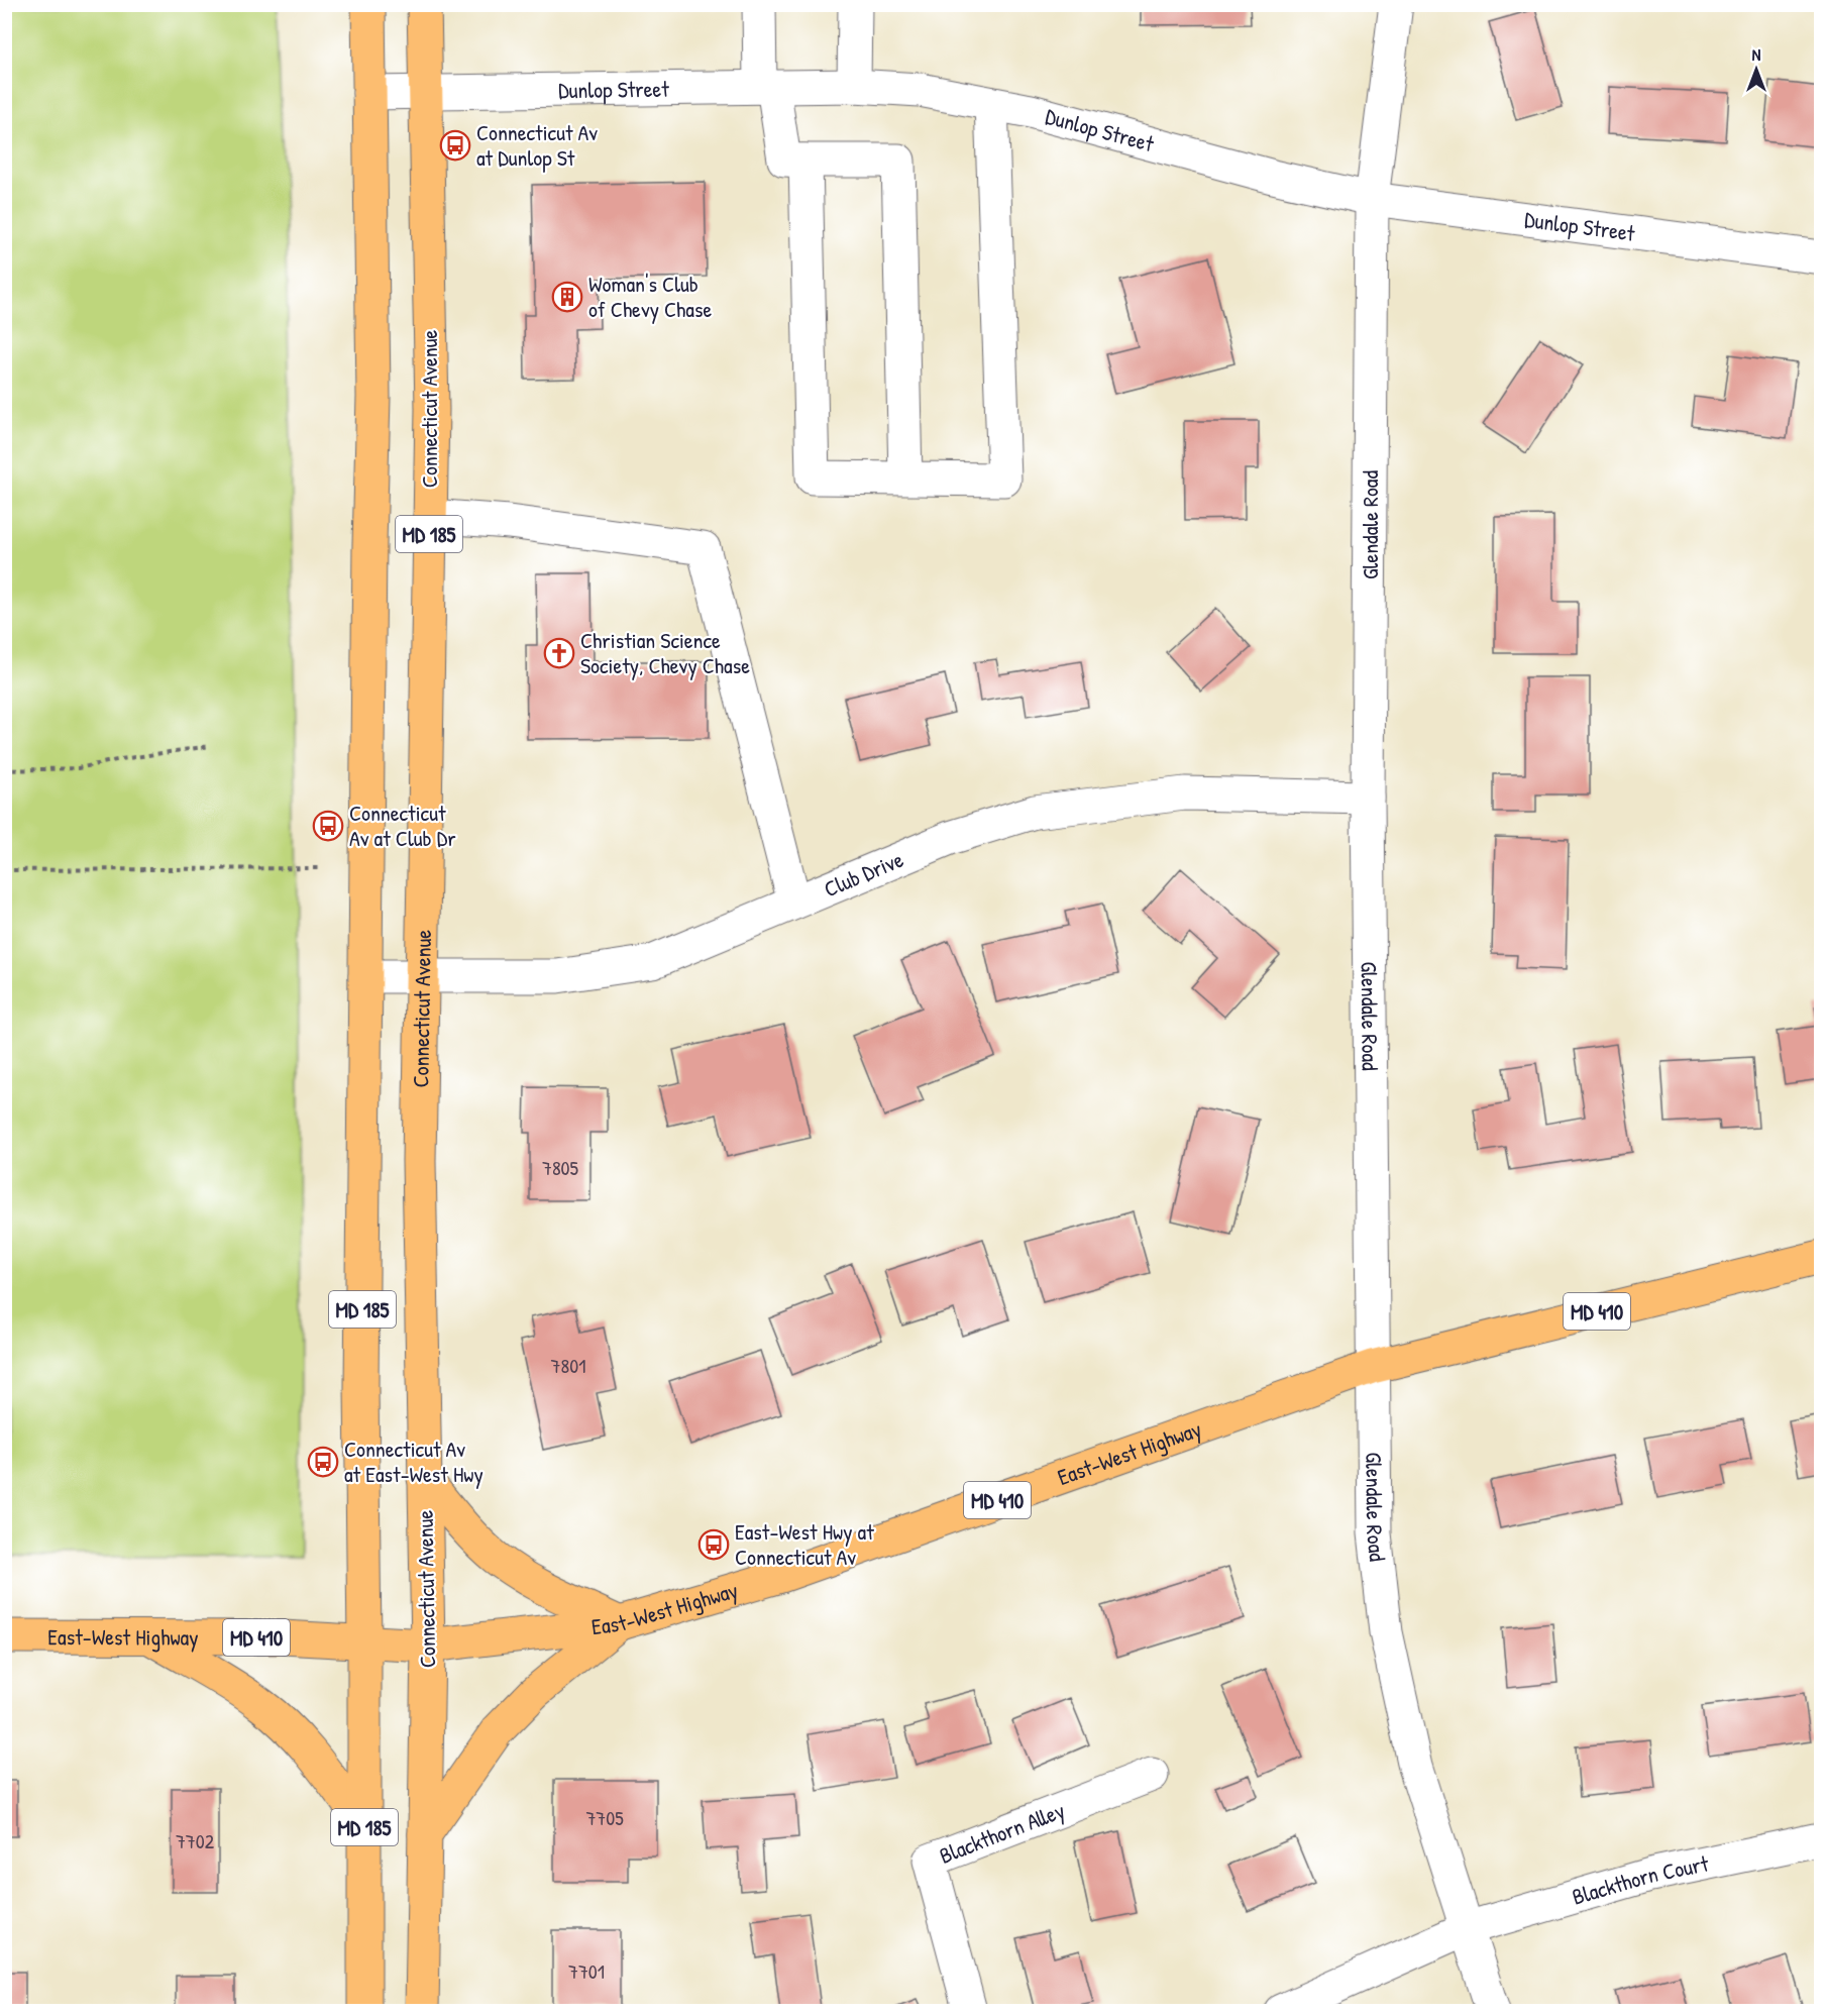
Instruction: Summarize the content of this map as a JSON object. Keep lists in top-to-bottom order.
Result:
{
  "streets": {
    "main road": [
      "Connecticut Avenue",
      "MD 185",
      "MD 410",
      "East-West Highway"
    ],
    "street": [
      "Dunlop Street",
      "Glendale Road",
      "Club Drive",
      "Blackthorn Alley",
      "Blackthorn Court"
    ]
  },
  "crossings": [
    ["Dunlop Street", "Connecticut Avenue"],
    ["Dunlop Street", "Glendale Road"],
    ["Dunlop Street", "MD 185"],
    ["Connecticut Avenue", "Club Drive"],
    ["Connecticut Avenue", "East-West Highway"],
    ["Glendale Road", "Club Drive"],
    ["Glendale Road", "East-West Highway"],
    ["Glendale Road", "Blackthorn Court"],
    ["MD 185", "Club Drive"],
    ["MD 185", "East-West Highway"]
  ],
  "places": {
    "bus stop": [
      "Connecticut Av at Dunlop St",
      "Connecticut Av at Club Dr",
      "Connecticut Av at East-West Hwy",
      "East-West Hwy at Connecticut Av"
    ],
    "building": ["Woman's Club of Chevy Chase"],
    "church": ["Christian Science Society, Chevy Chase"]
  },
  "house_numbers": [
    "7805",
    "7801",
    "7705",
    "7702",
    "7701"
  ],
  "north": "top"
}
